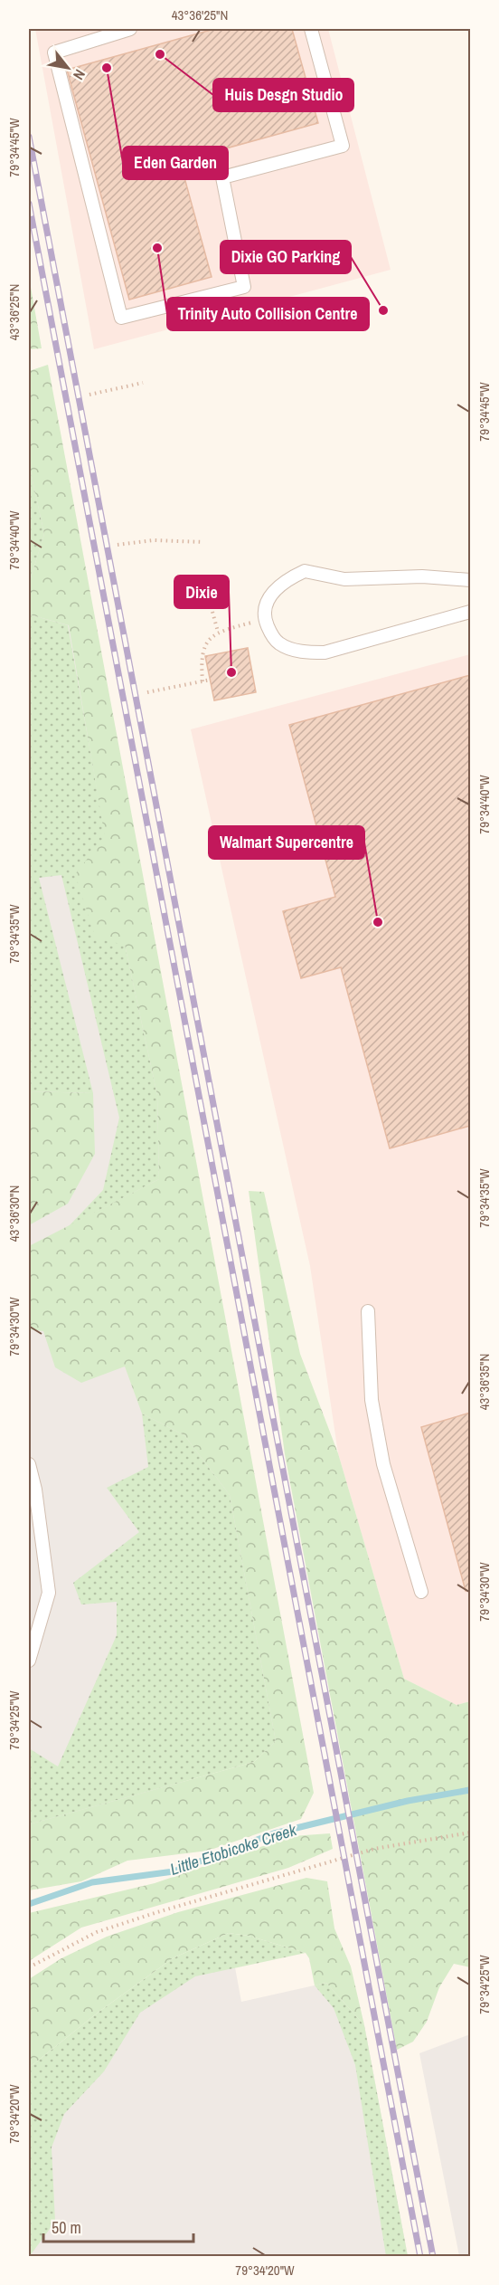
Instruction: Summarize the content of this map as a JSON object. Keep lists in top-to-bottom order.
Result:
{
  "water": ["Little Etobicoke Creek"],
  "places": [
    "Huis Desgn Studio",
    "Eden Garden",
    "Trinity Auto Collision Centre",
    "Dixie GO Parking",
    "Dixie",
    "Walmart Supercentre"
  ],
  "scale_bar": "50 m",
  "north": "bottom right",
  "coordinates": [
    "43°36'25\"N",
    "79°34'45\"W",
    "79°34'40\"W",
    "79°34'35\"W",
    "43°36'30\"N",
    "79°34'30\"W",
    "43°36'35\"N",
    "79°34'25\"W",
    "79°34'20\"W"
  ]
}
